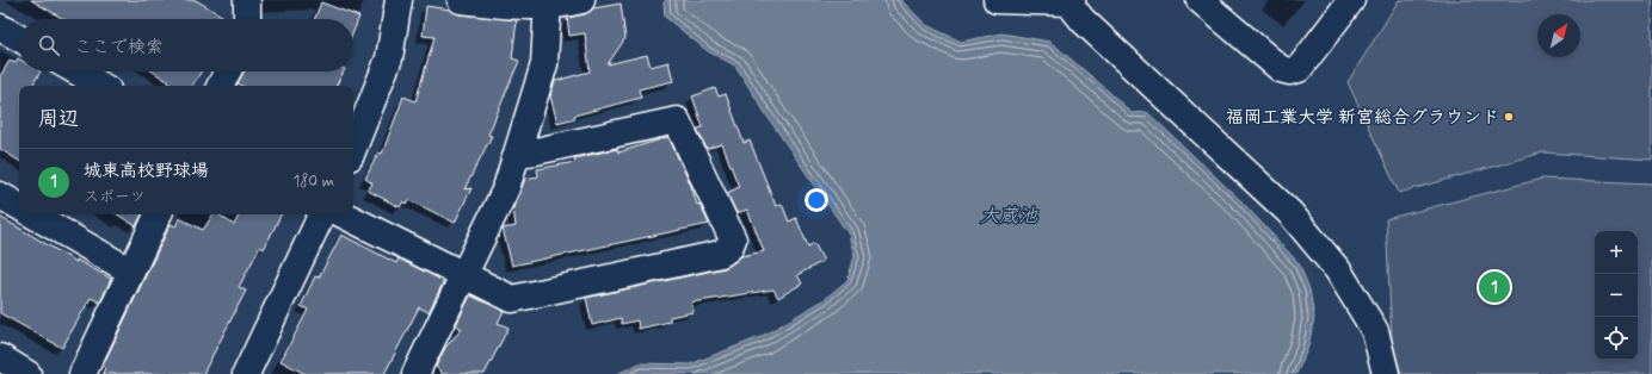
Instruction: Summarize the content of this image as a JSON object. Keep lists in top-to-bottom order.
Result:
{
  "water": ["大蔵池"],
  "places": ["福岡工業大学 新宮総合グラウンド"],
  "north": "top right",
  "page": {
    "search": "ここで検索",
    "heading": "周辺",
    "list": [
      {
        "mark": "1",
        "name": "城東高校野球場",
        "note": "スポーツ",
        "value": "180 m"
      }
    ],
    "map_buttons": ["+", "−"],
    "pins": "1"
  }
}
